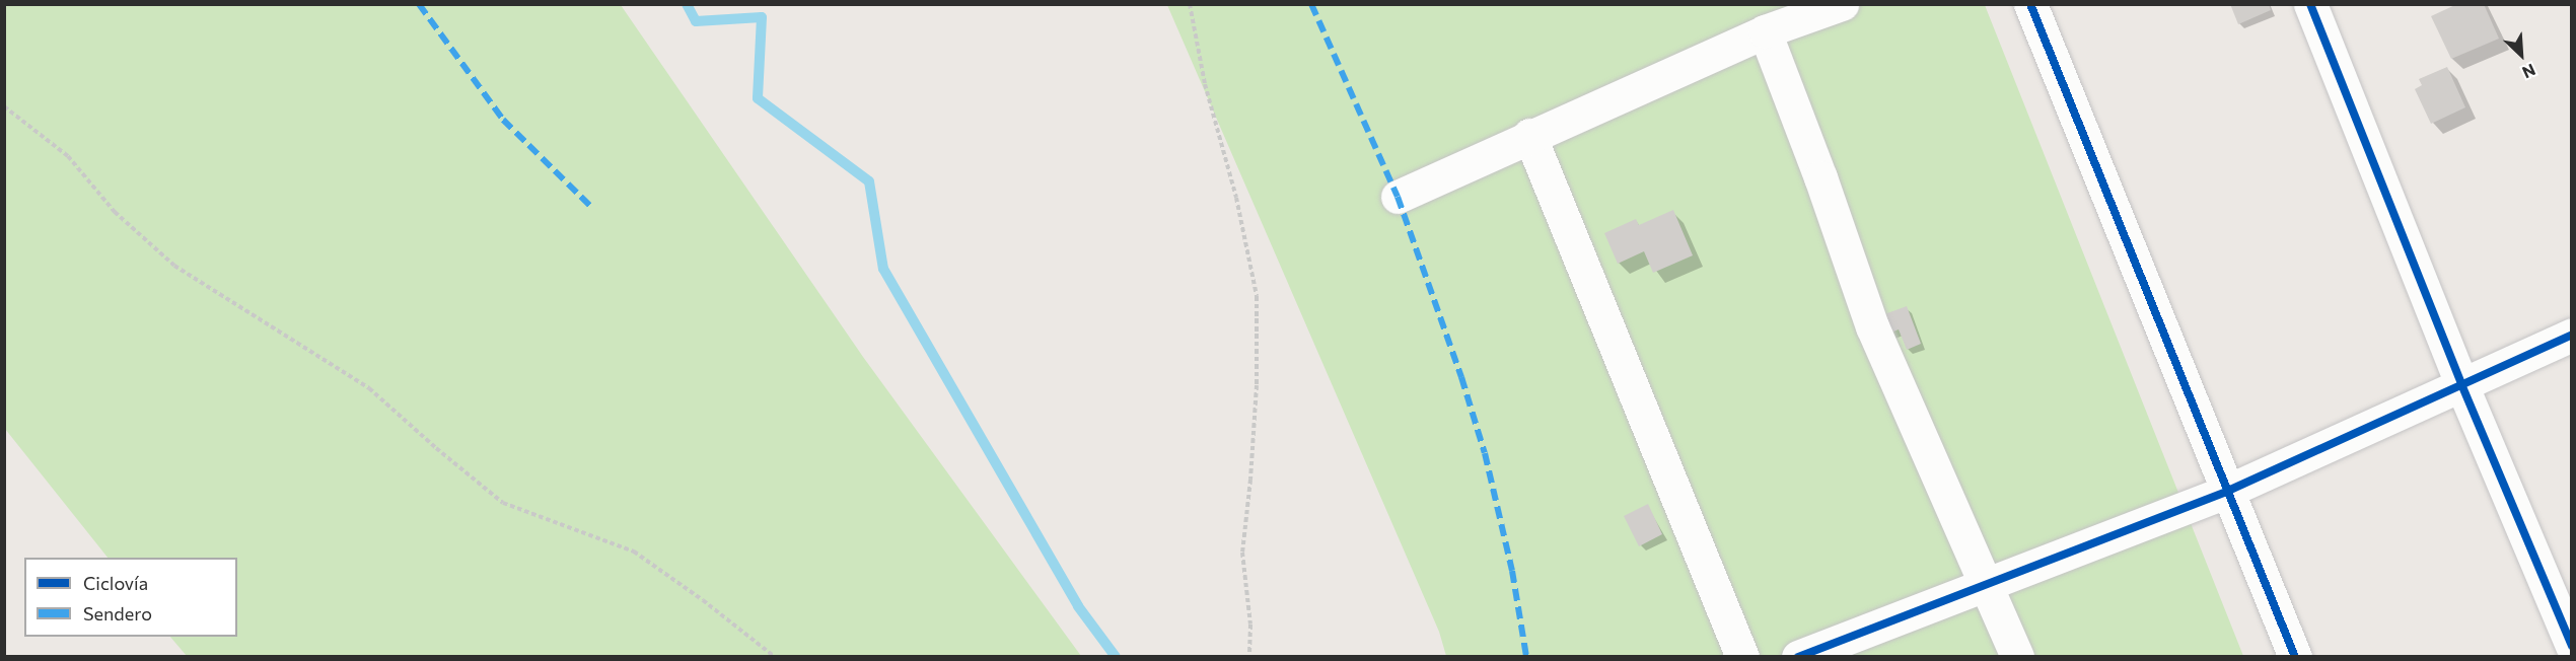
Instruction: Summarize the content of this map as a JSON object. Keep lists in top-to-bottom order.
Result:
{
  "legend": ["Ciclovía", "Sendero"],
  "north": "bottom right"
}
